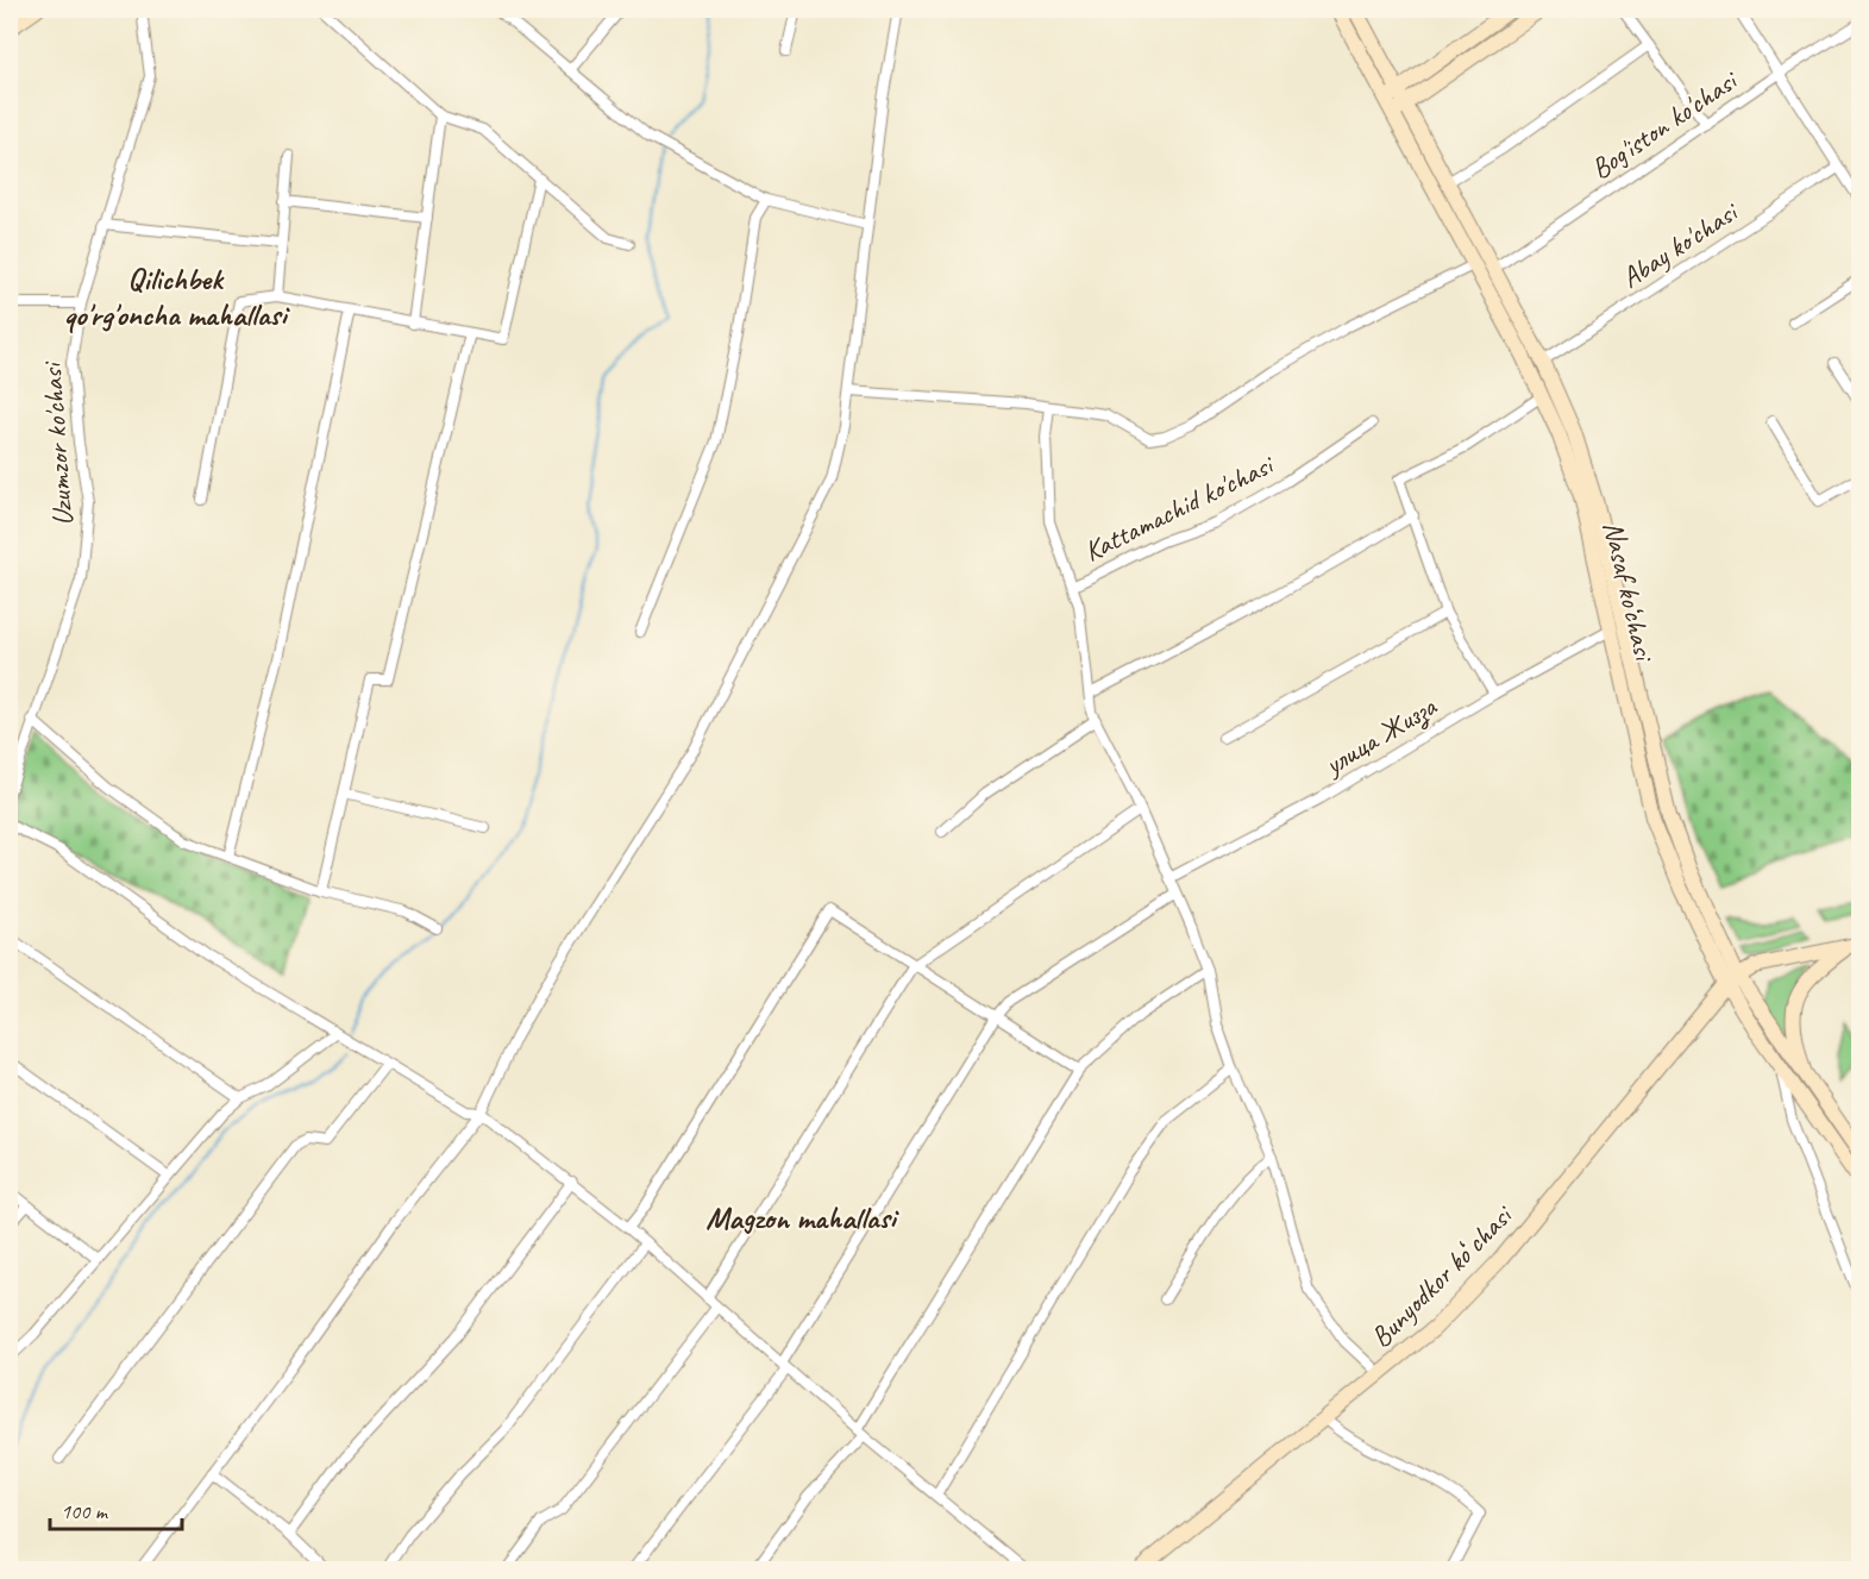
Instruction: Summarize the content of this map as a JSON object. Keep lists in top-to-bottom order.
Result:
{
  "streets": {
    "main road": ["Nasaf ko‘chasi", "Bunyodkor koʻchasi"],
    "street": [
      "Bog'iston ko'chasi",
      "Abay ko'chasi",
      "Uzumzor ko'chasi",
      "Kattamachid ko'chasi",
      "улица Жизза"
    ]
  },
  "crossings": [
    ["Bog'iston ko'chasi", "Nasaf ko‘chasi"],
    ["Abay ko'chasi", "Nasaf ko‘chasi"],
    ["Nasaf ko‘chasi", "улица Жизза"],
    ["Nasaf ko‘chasi", "Bunyodkor koʻchasi"]
  ],
  "districts": ["Qilichbek qo'rg'oncha mahallasi", "Magzon mahallasi"],
  "scale_bar": "100 m"
}
